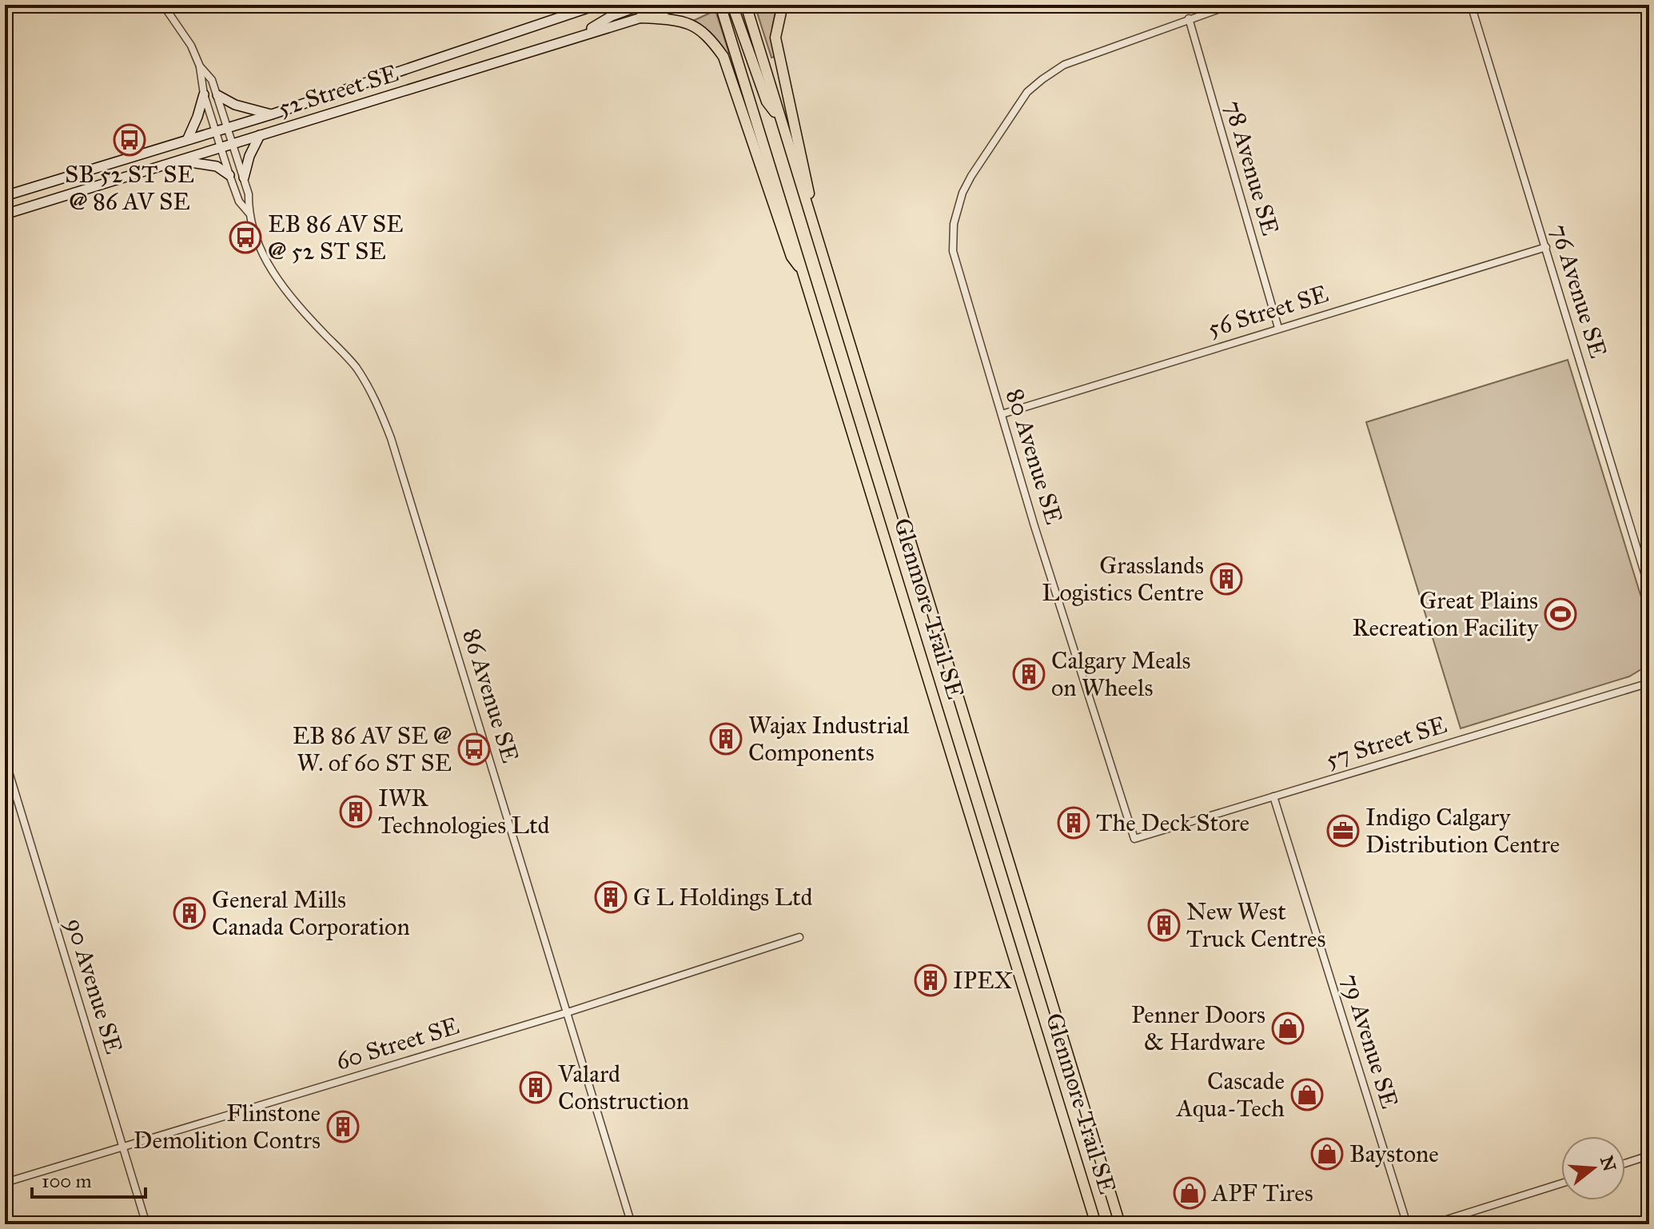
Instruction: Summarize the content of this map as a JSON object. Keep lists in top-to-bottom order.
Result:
{
  "streets": {
    "main road": ["52 Street SE", "Glenmore Trail SE"],
    "street": [
      "78 Avenue SE",
      "76 Avenue SE",
      "56 Street SE",
      "80 Avenue SE",
      "86 Avenue SE",
      "57 Street SE",
      "90 Avenue SE",
      "79 Avenue SE",
      "60 Street SE"
    ]
  },
  "crossings": [
    ["52 Street SE", "86 Avenue SE"],
    ["78 Avenue SE", "56 Street SE"],
    ["78 Avenue SE", "80 Avenue SE"],
    ["76 Avenue SE", "56 Street SE"],
    ["56 Street SE", "80 Avenue SE"],
    ["80 Avenue SE", "57 Street SE"],
    ["86 Avenue SE", "60 Street SE"],
    ["57 Street SE", "79 Avenue SE"],
    ["90 Avenue SE", "60 Street SE"]
  ],
  "places": {
    "bus stop": ["SB 52 ST SE @ 86 AV SE", "EB 86 AV SE @ 52 ST SE", "EB 86 AV SE @ W. of 60 ST SE"],
    "building": [
      "Grasslands Logistics Centre",
      "Calgary Meals on Wheels",
      "Wajax Industrial Components",
      "IWR Technologies Ltd",
      "The Deck Store",
      "G L Holdings Ltd",
      "General Mills Canada Corporation",
      "New West Truck Centres",
      "IPEX",
      "Valard Construction",
      "Flinstone Demolition Contrs"
    ],
    "sports": ["Great Plains Recreation Facility"],
    "office": ["Indigo Calgary Distribution Centre"],
    "shop": [
      "Penner Doors & Hardware",
      "Cascade Aqua-Tech",
      "Baystone",
      "APF Tires"
    ]
  },
  "scale_bar": "100 m",
  "north": "right"
}
